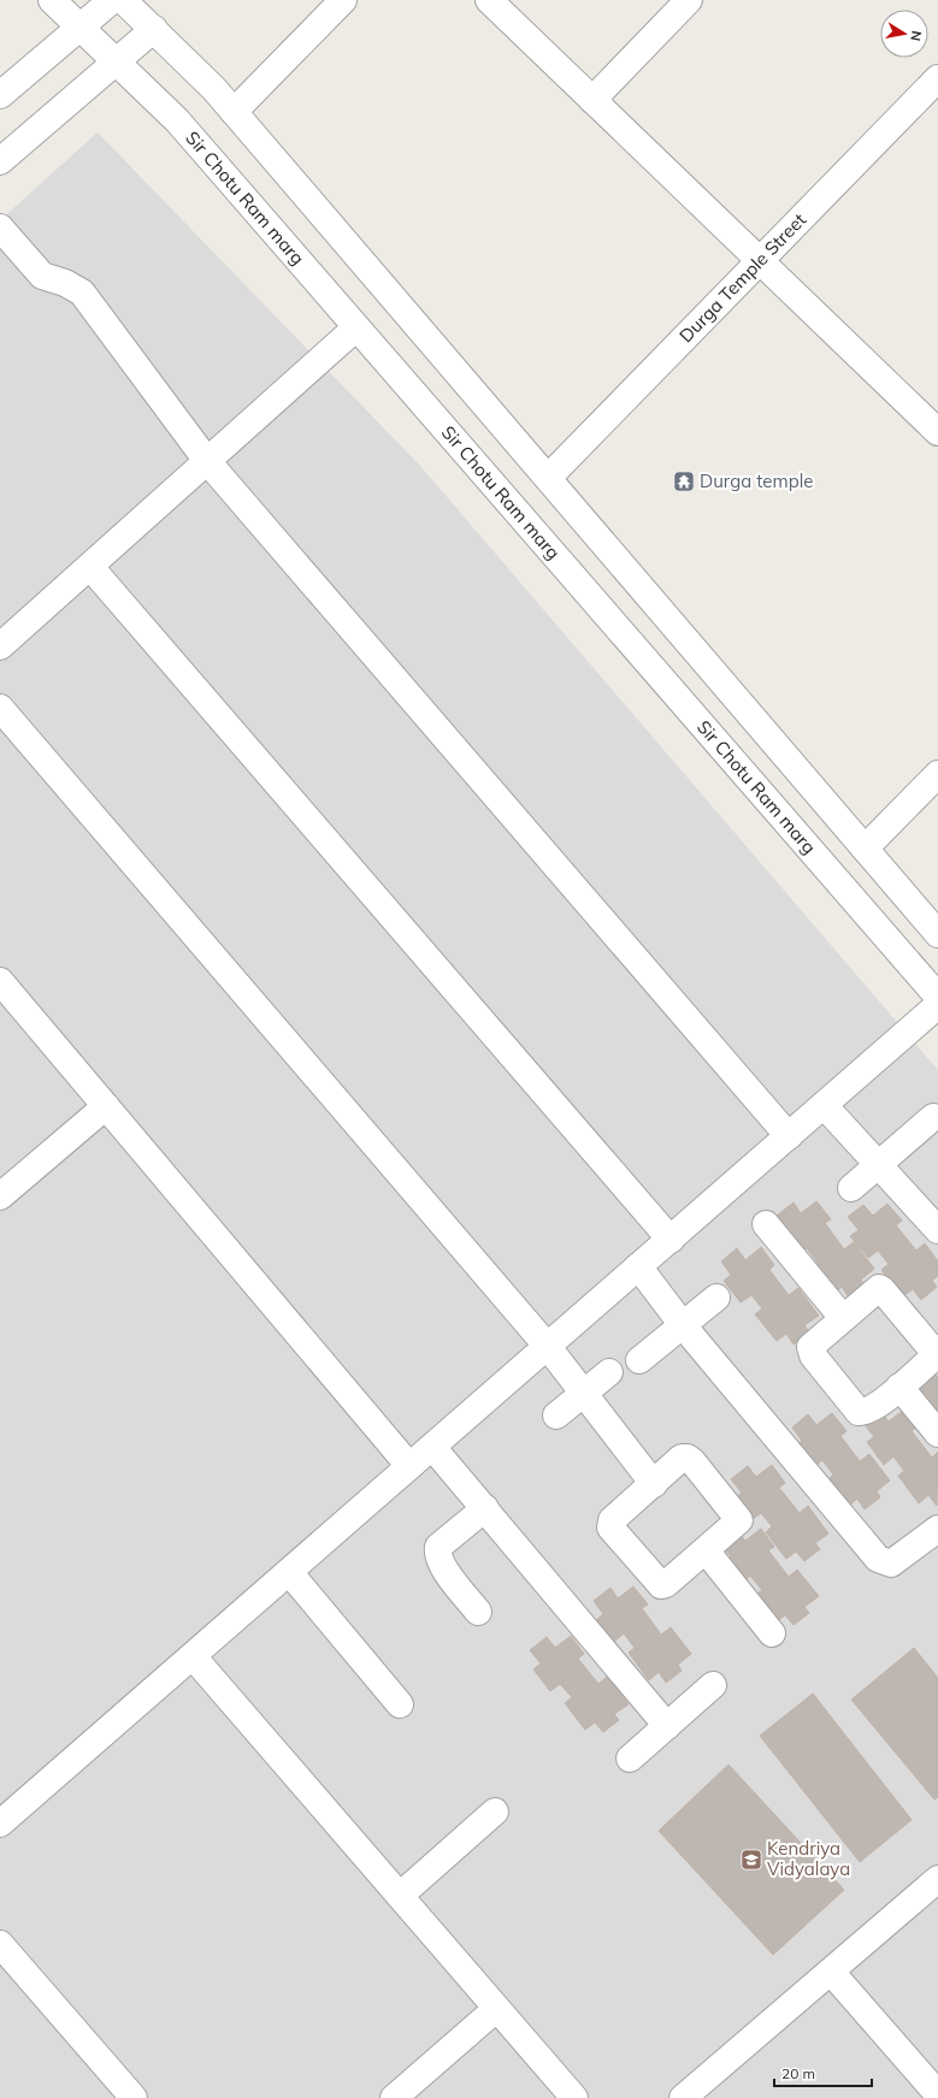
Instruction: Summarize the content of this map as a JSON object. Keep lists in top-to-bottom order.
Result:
{
  "streets": {
    "street": ["Sir Chotu Ram marg", "Durga Temple Street"]
  },
  "places": {
    "temple": ["Durga temple"],
    "school or university": ["Kendriya Vidyalaya"]
  },
  "scale_bar": "20 m",
  "north": "right"
}
